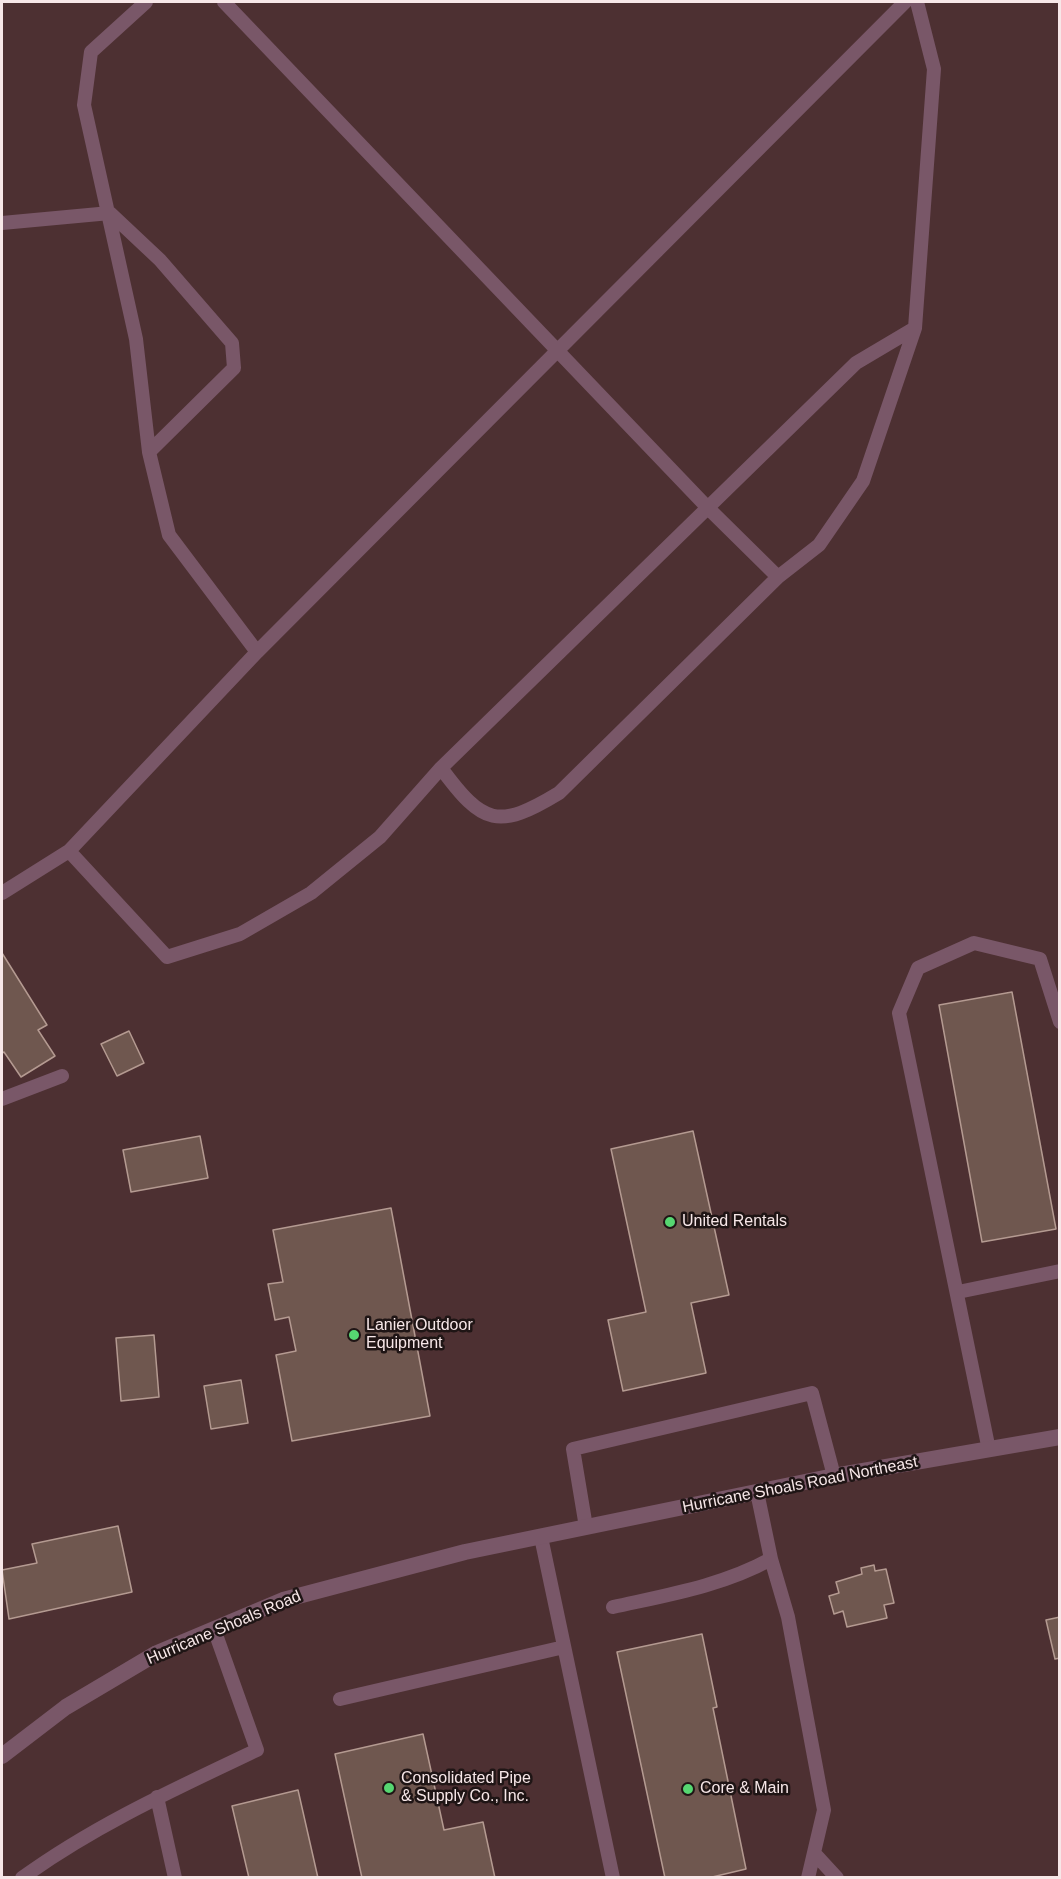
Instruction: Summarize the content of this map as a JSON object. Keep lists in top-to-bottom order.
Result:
{
  "streets": {
    "street": ["Hurricane Shoals Road Northeast", "Hurricane Shoals Road"]
  },
  "crossings": [
    ["Hurricane Shoals Road Northeast", "Hurricane Shoals Road"]
  ],
  "places": [
    "United Rentals",
    "Lanier Outdoor Equipment",
    "Consolidated Pipe & Supply Co., Inc.",
    "Core & Main"
  ]
}
